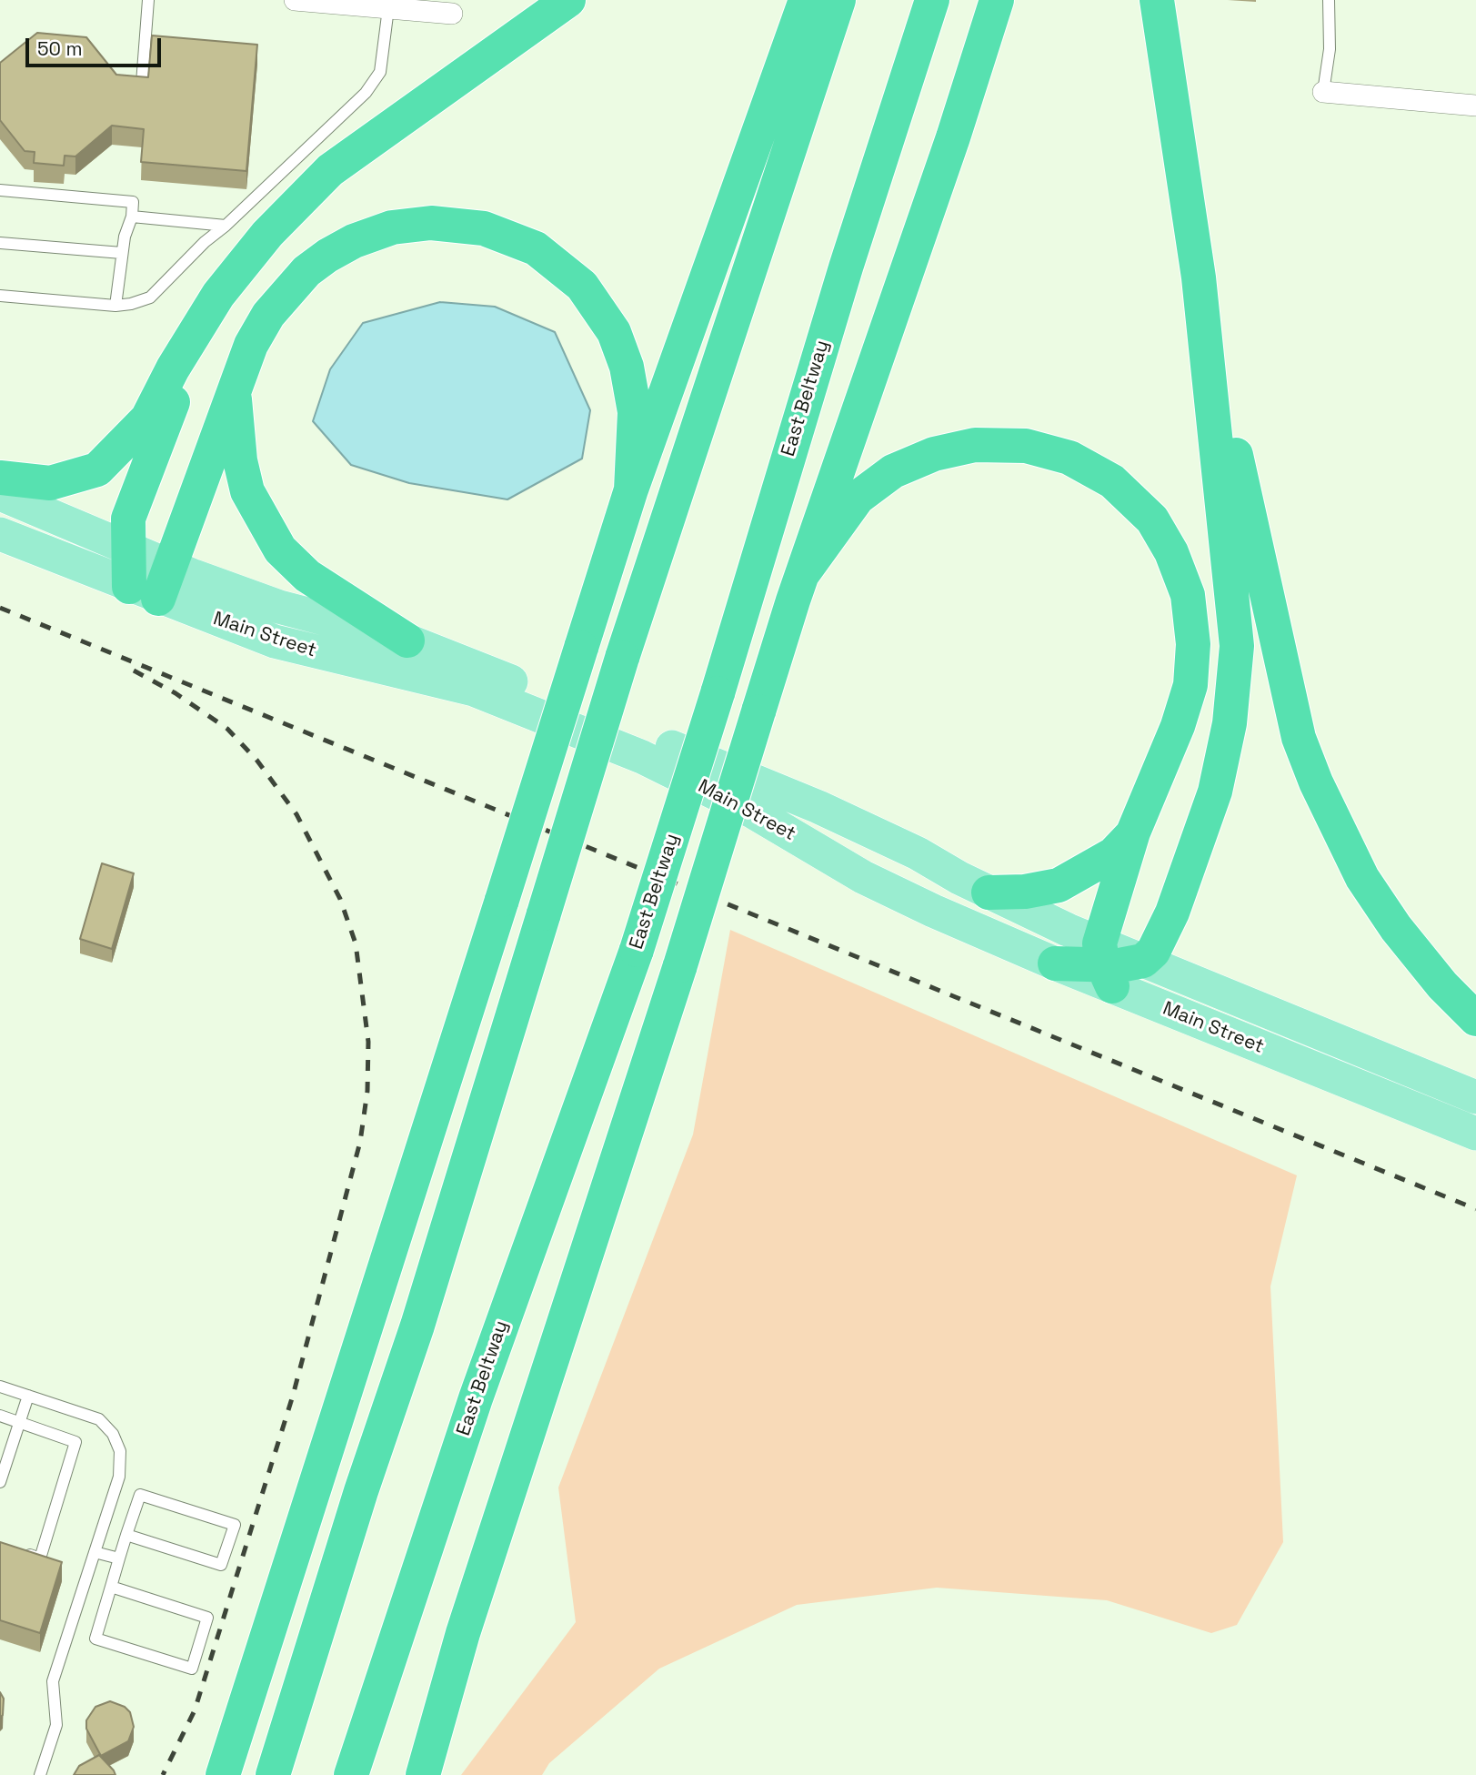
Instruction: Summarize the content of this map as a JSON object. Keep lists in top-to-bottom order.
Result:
{
  "streets": {
    "highway": ["East Beltway"],
    "main road": ["Main Street"]
  },
  "scale_bar": "50 m"
}
